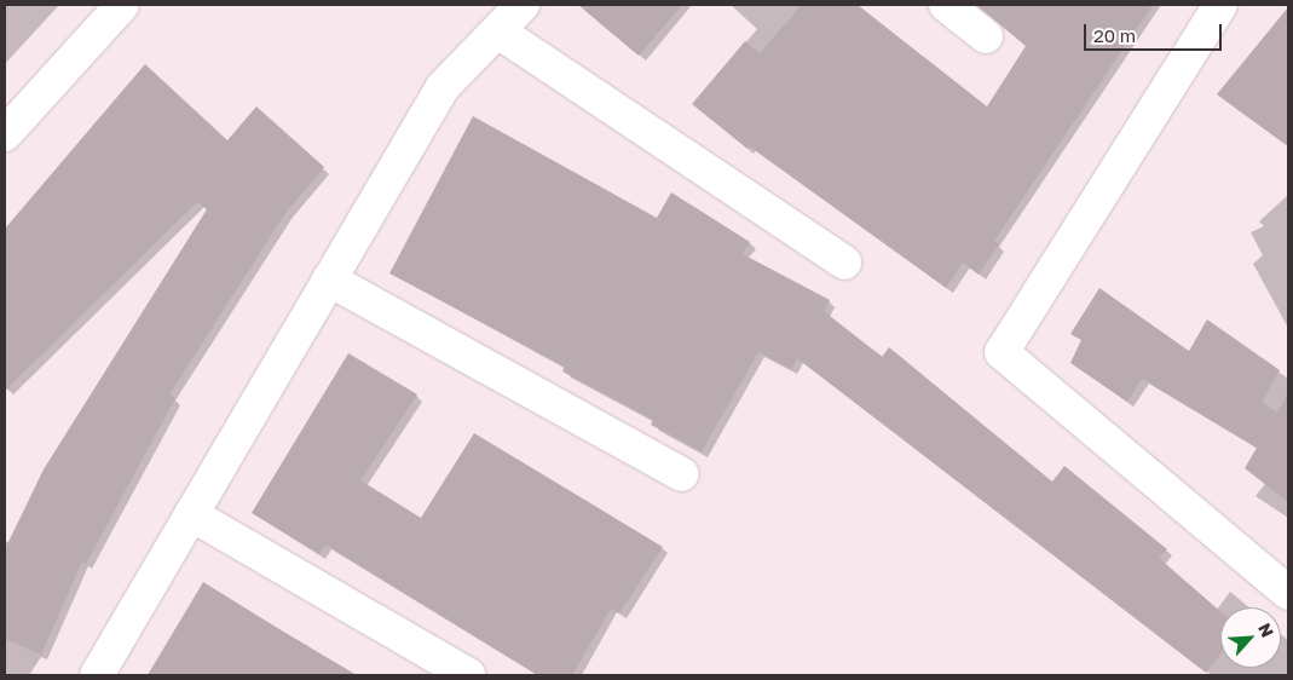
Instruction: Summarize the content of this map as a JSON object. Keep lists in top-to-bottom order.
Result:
{
  "scale_bar": "20 m",
  "north": "top right"
}
